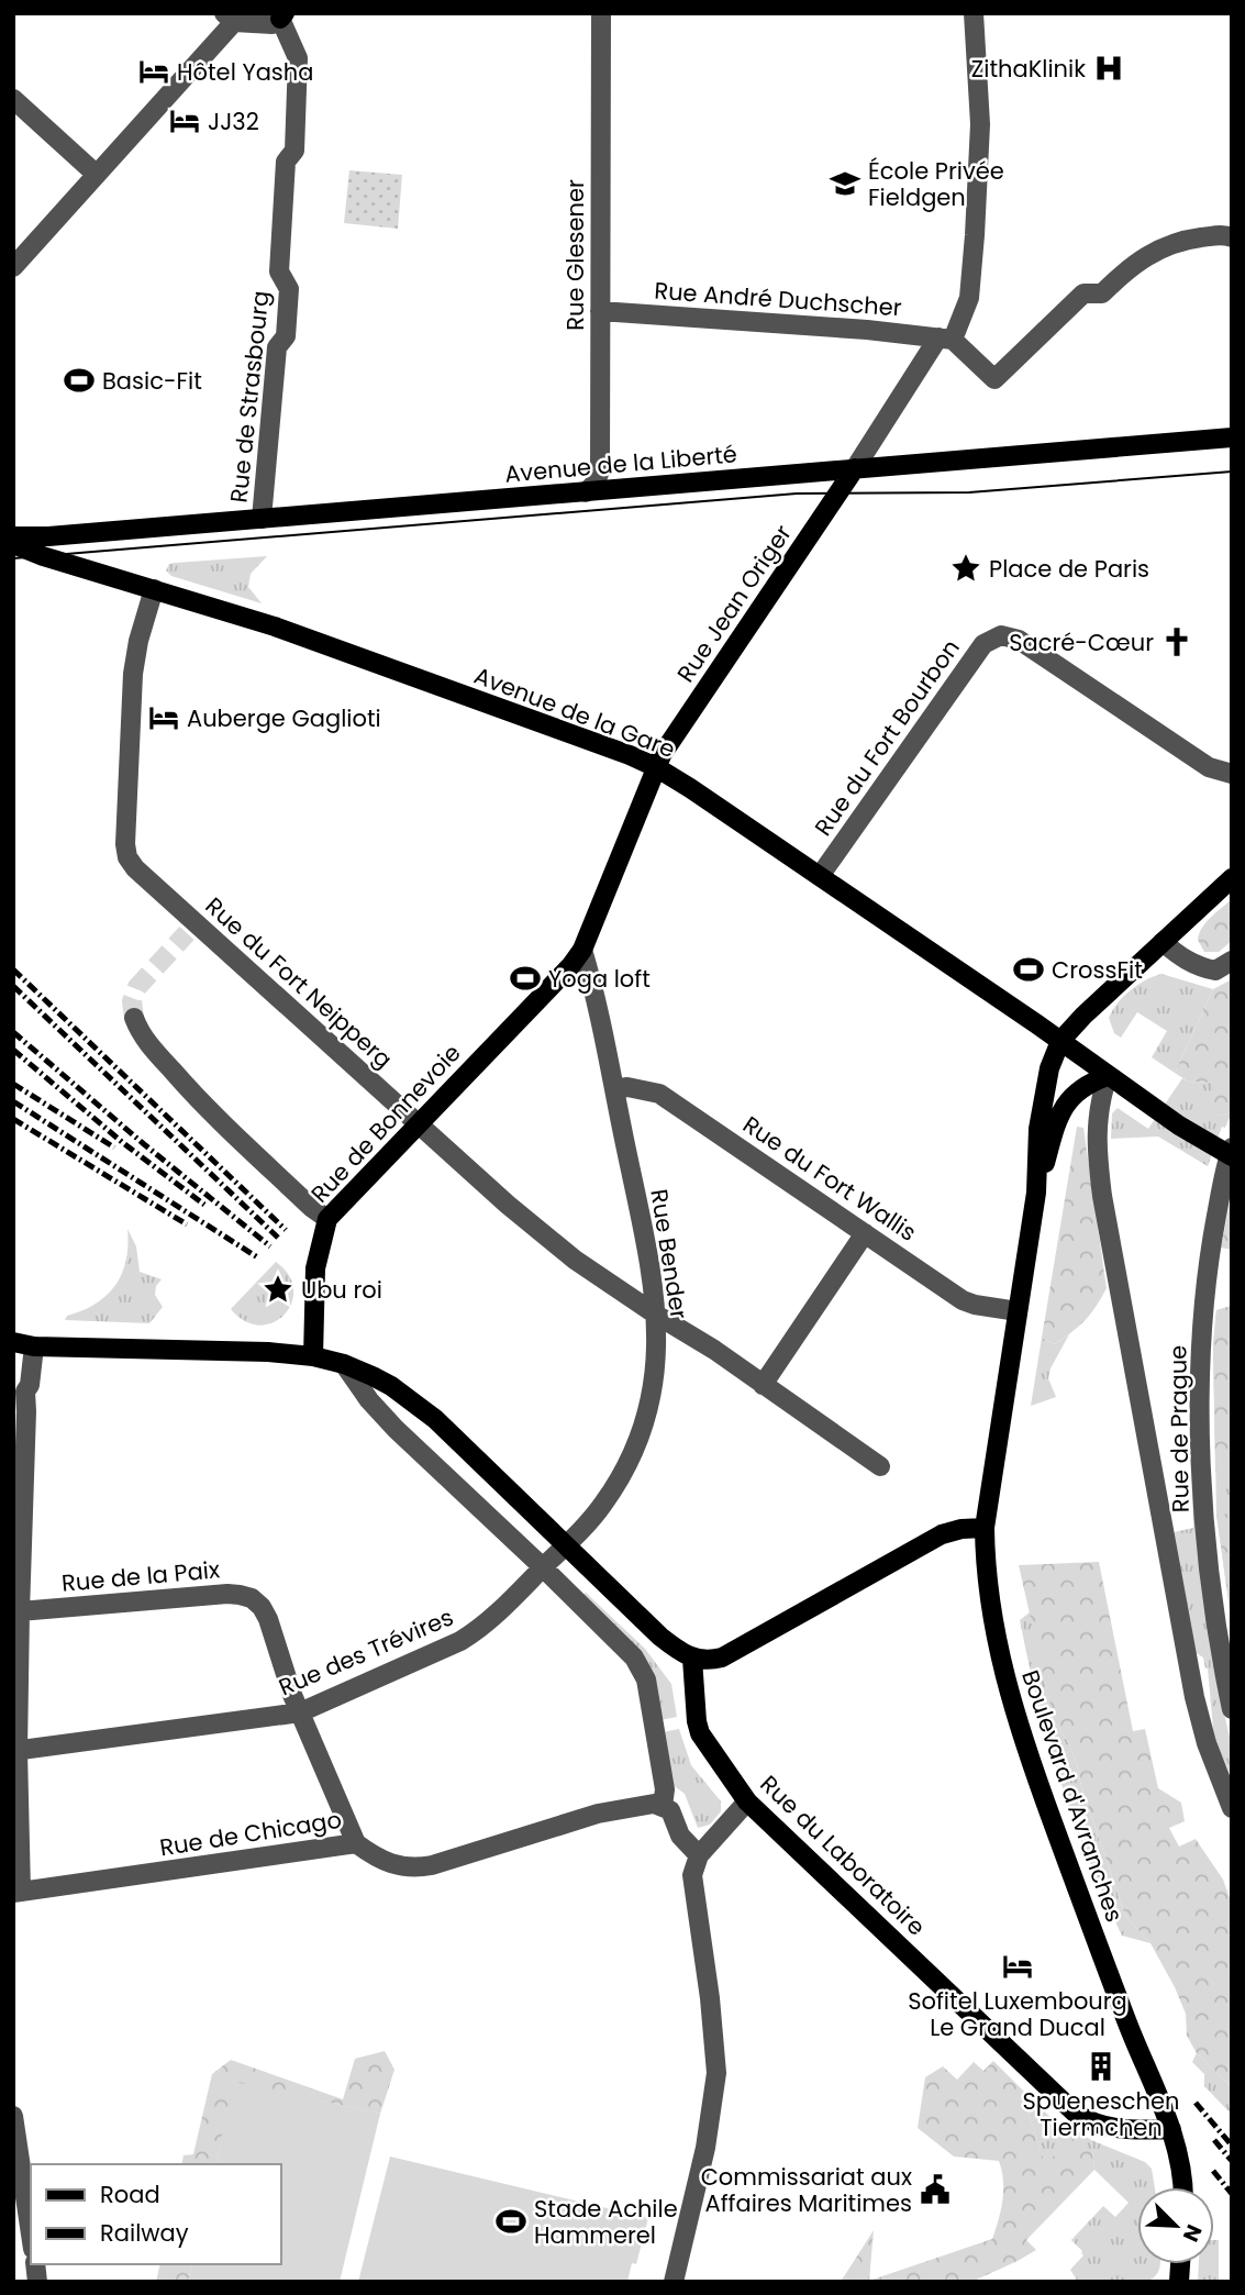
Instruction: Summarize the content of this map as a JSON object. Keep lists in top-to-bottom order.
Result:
{
  "streets": {
    "main road": [
      "Avenue de la Liberté",
      "Rue Jean Origer",
      "Avenue de la Gare",
      "Rue de Bonnevoie",
      "Boulevard d'Avranches",
      "Rue du Laboratoire"
    ],
    "street": [
      "Rue Glesener",
      "Rue André Duchscher",
      "Rue de Strasbourg",
      "Rue du Fort Bourbon",
      "Rue du Fort Neipperg",
      "Rue du Fort Wallis",
      "Rue Bender",
      "Rue de Prague",
      "Rue de la Paix",
      "Rue des Trévires",
      "Rue de Chicago"
    ]
  },
  "crossings": [
    ["Rue Glesener", "Rue André Duchscher"],
    ["Rue Glesener", "Avenue de la Liberté"],
    ["Rue de Strasbourg", "Avenue de la Liberté"],
    ["Avenue de la Liberté", "Rue Jean Origer"],
    ["Rue Jean Origer", "Avenue de la Gare"],
    ["Rue Jean Origer", "Rue de Bonnevoie"],
    ["Avenue de la Gare", "Rue du Fort Bourbon"],
    ["Avenue de la Gare", "Rue du Fort Neipperg"],
    ["Avenue de la Gare", "Rue de Bonnevoie"],
    ["Avenue de la Gare", "Boulevard d'Avranches"],
    ["Rue du Fort Neipperg", "Rue de Bonnevoie"],
    ["Rue du Fort Neipperg", "Rue Bender"],
    ["Rue de Bonnevoie", "Rue Bender"],
    ["Rue du Fort Wallis", "Rue Bender"],
    ["Rue du Fort Wallis", "Boulevard d'Avranches"],
    ["Rue Bender", "Rue des Trévires"],
    ["Rue de la Paix", "Rue des Trévires"],
    ["Rue de la Paix", "Rue de Chicago"],
    ["Rue des Trévires", "Rue de Chicago"],
    ["Boulevard d'Avranches", "Rue du Laboratoire"]
  ],
  "places": {
    "hospital": ["ZithaKlinik"],
    "hotel": [
      "Hôtel Yasha",
      "JJ32",
      "Auberge Gaglioti",
      "Sofitel Luxembourg Le Grand Ducal"
    ],
    "school or university": ["École Privée Fieldgen"],
    "sports": [
      "Basic-Fit",
      "CrossFit",
      "Yoga loft",
      "Stade Achile Hammerel"
    ],
    "place": ["Place de Paris", "Ubu roi"],
    "church": ["Sacré-Cœur"],
    "building": ["Spueneschen Tiermchen"],
    "public building": ["Commissariat aux Affaires Maritimes"]
  },
  "legend": ["Road", "Railway"],
  "north": "bottom right"
}
